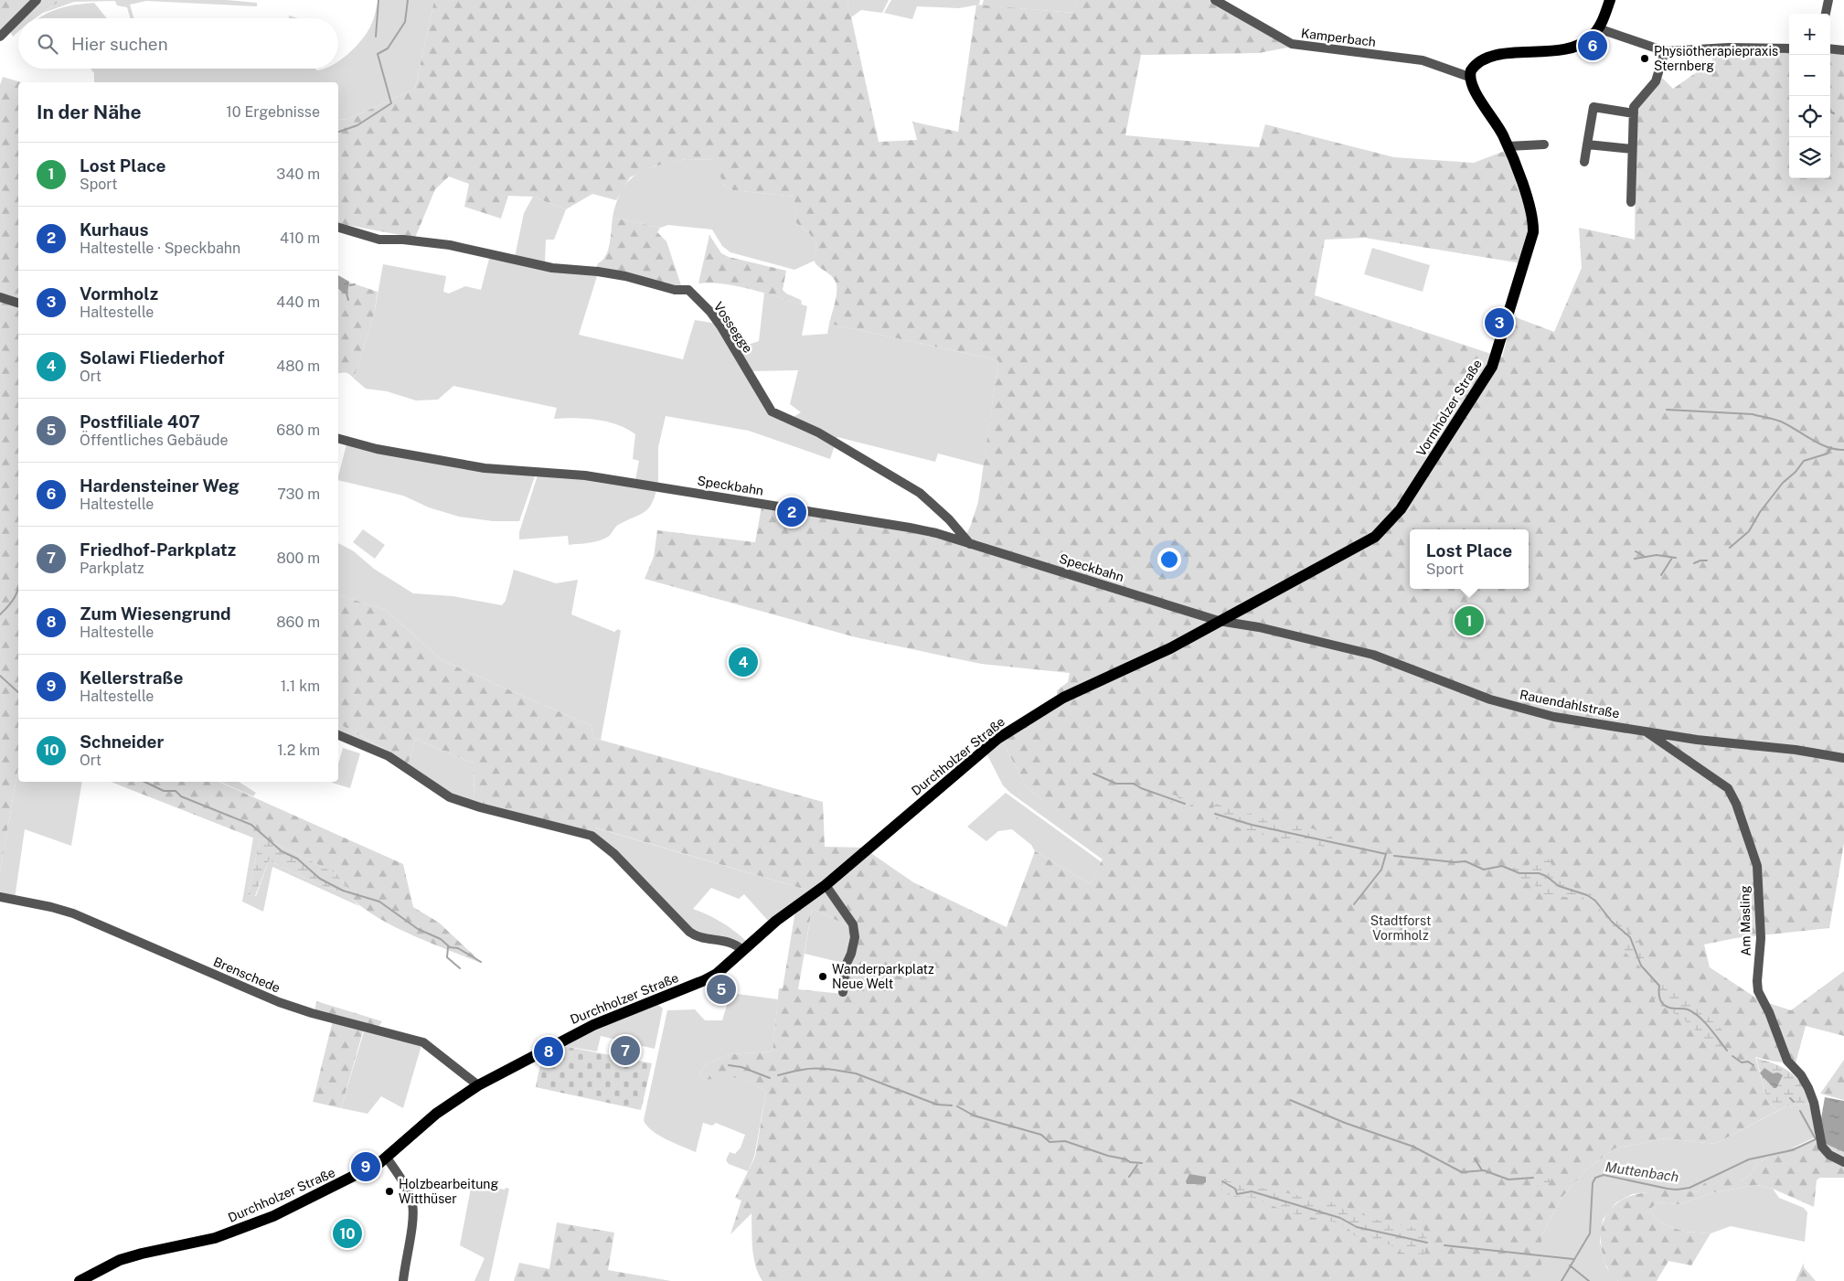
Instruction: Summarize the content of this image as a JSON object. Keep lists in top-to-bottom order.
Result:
{
  "streets": {
    "main road": ["Vormholzer Straße", "Durchholzer Straße"],
    "street": [
      "Kamperbach",
      "Vossegge",
      "Speckbahn",
      "Rauendahlstraße",
      "Am Masling",
      "Brenschede"
    ]
  },
  "crossings": [
    ["Kamperbach", "Vormholzer Straße"],
    ["Vossegge", "Speckbahn"],
    ["Vormholzer Straße", "Speckbahn"],
    ["Vormholzer Straße", "Rauendahlstraße"],
    ["Vormholzer Straße", "Durchholzer Straße"],
    ["Speckbahn", "Rauendahlstraße"],
    ["Speckbahn", "Durchholzer Straße"],
    ["Rauendahlstraße", "Durchholzer Straße"],
    ["Rauendahlstraße", "Am Masling"],
    ["Durchholzer Straße", "Brenschede"]
  ],
  "water": ["Muttenbach"],
  "parks": ["Stadtforst Vormholz"],
  "places": ["Physiotherapiepraxis Sternberg", "Wanderparkplatz Neue Welt", "Holzbearbeitung Witthüser"],
  "page": {
    "map_buttons": ["+", "−"],
    "search": "Hier suchen",
    "pins": [
      "6",
      "3",
      "2",
      "1",
      "4",
      "5",
      "7",
      "8",
      "9",
      "10"
    ],
    "heading": ["In der Nähe", "10 Ergebnisse"],
    "list": [
      {
        "mark": "1",
        "name": "Lost Place",
        "note": "Sport",
        "value": "340 m"
      },
      {
        "mark": "2",
        "name": "Kurhaus",
        "note": "Haltestelle · Speckbahn",
        "value": "410 m"
      },
      {
        "mark": "3",
        "name": "Vormholz",
        "note": "Haltestelle",
        "value": "440 m"
      },
      {
        "mark": "4",
        "name": "Solawi Fliederhof",
        "note": "Ort",
        "value": "480 m"
      },
      {
        "mark": "5",
        "name": "Postfiliale 407",
        "note": "Öffentliches Gebäude",
        "value": "680 m"
      },
      {
        "mark": "6",
        "name": "Hardensteiner Weg",
        "note": "Haltestelle",
        "value": "730 m"
      },
      {
        "mark": "7",
        "name": "Friedhof-Parkplatz",
        "note": "Parkplatz",
        "value": "800 m"
      },
      {
        "mark": "8",
        "name": "Zum Wiesengrund",
        "note": "Haltestelle",
        "value": "860 m"
      },
      {
        "mark": "9",
        "name": "Kellerstraße",
        "note": "Haltestelle",
        "value": "1.1 km"
      },
      {
        "mark": "10",
        "name": "Schneider",
        "note": "Ort",
        "value": "1.2 km"
      }
    ],
    "popup": ["Lost Place", "Sport"]
  }
}
